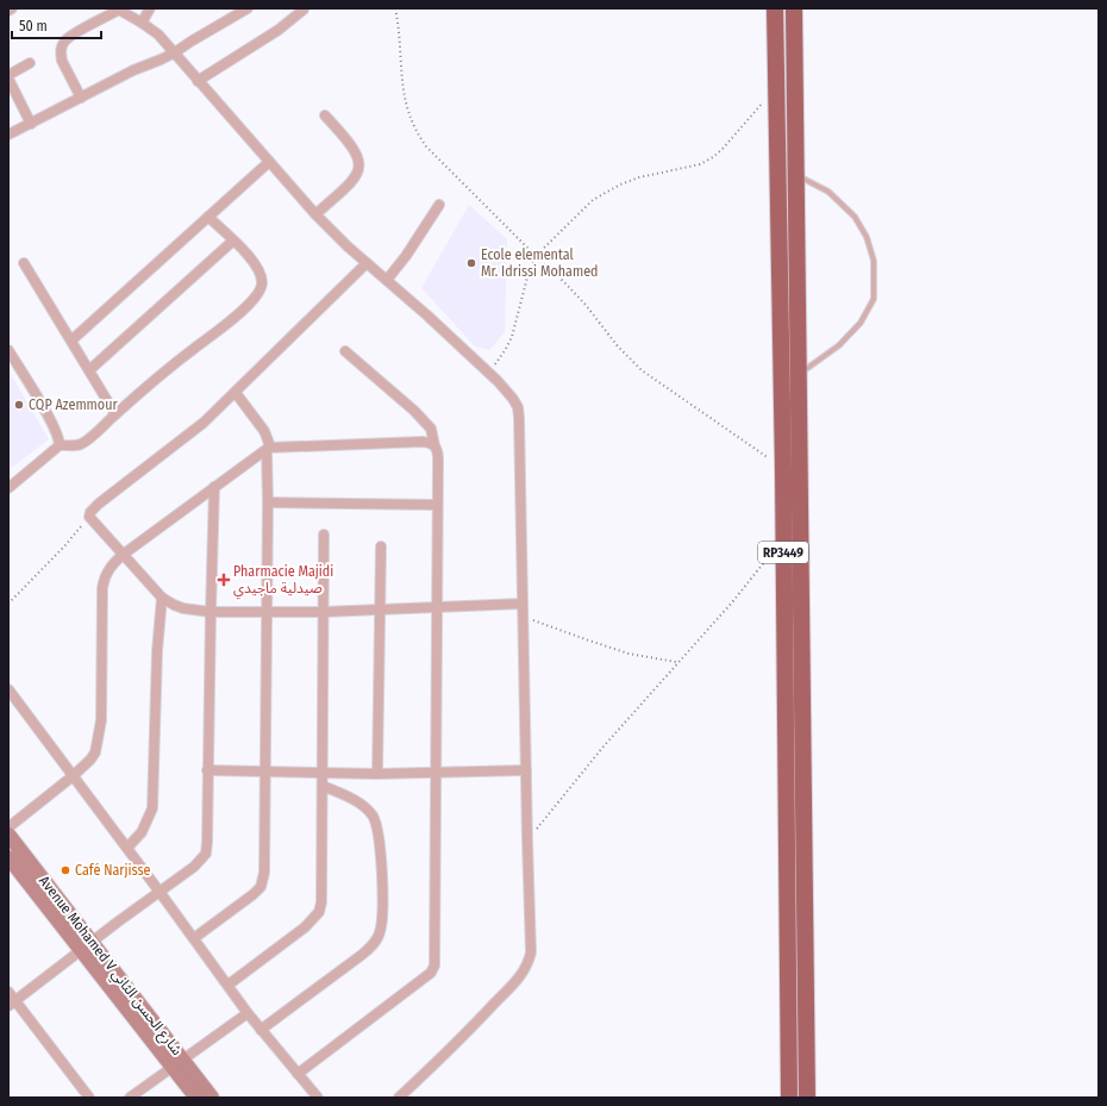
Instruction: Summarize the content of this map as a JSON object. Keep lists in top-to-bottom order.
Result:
{
  "streets": {
    "highway": ["RP3449"],
    "main road": ["Avenue Mohamed V شارع الحسن الثاني"]
  },
  "places": {
    "other": ["Ecole elemental Mr. Idrissi Mohamed", "CQP Azemmour", "Café Narjisse"],
    "health": ["Pharmacie Majidi صيدلية ماجيدي"]
  },
  "scale_bar": "50 m"
}
